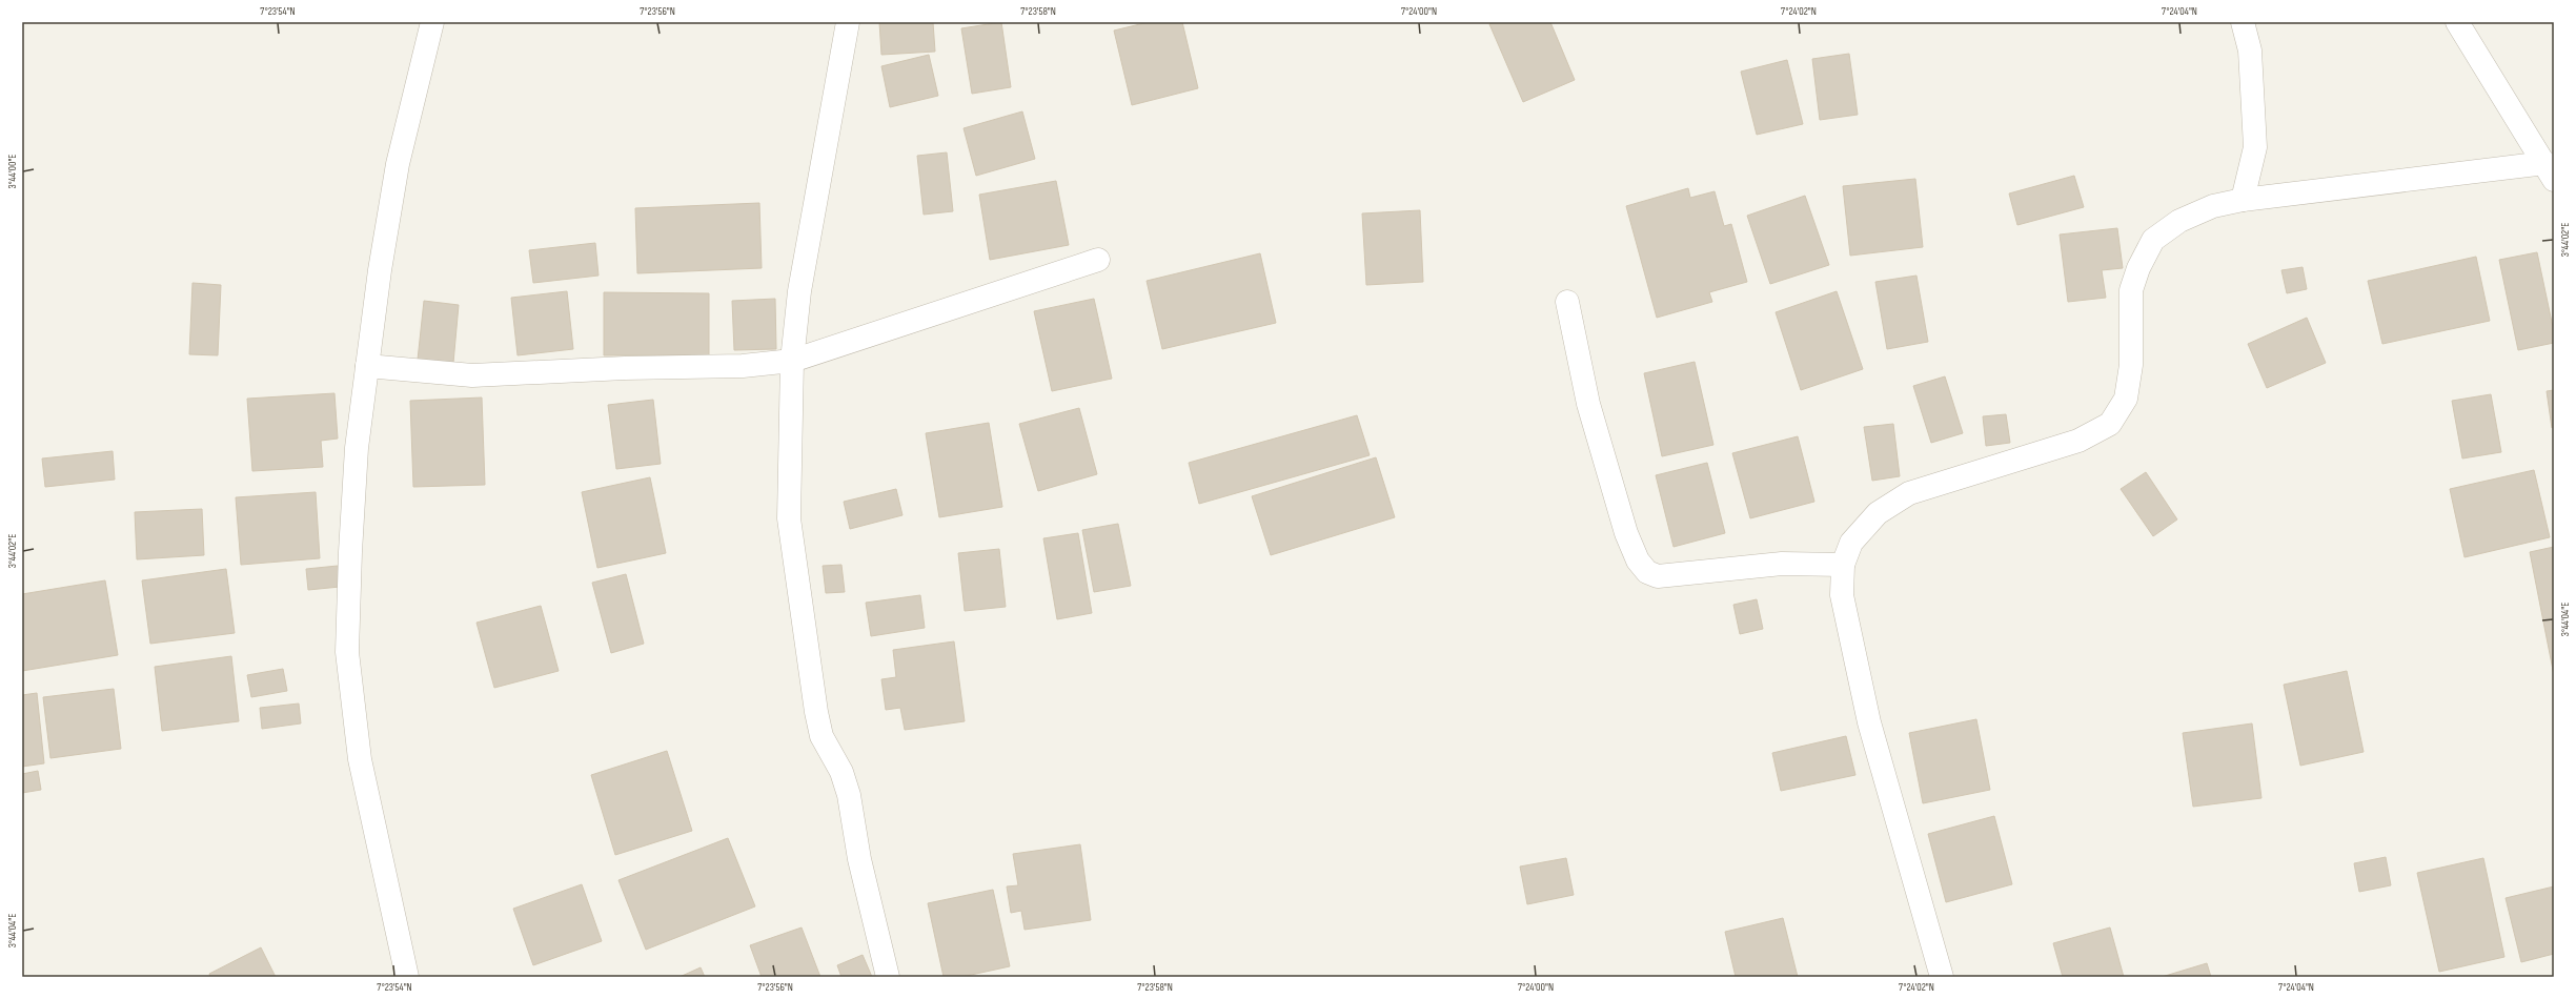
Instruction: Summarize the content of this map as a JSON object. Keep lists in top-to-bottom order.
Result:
{
  "coordinates": [
    "7°23'54\"N",
    "7°23'56\"N",
    "7°23'58\"N",
    "7°24'00\"N",
    "7°24'02\"N",
    "7°24'04\"N",
    "3°44'00\"E",
    "3°44'02\"E",
    "3°44'04\"E"
  ]
}
